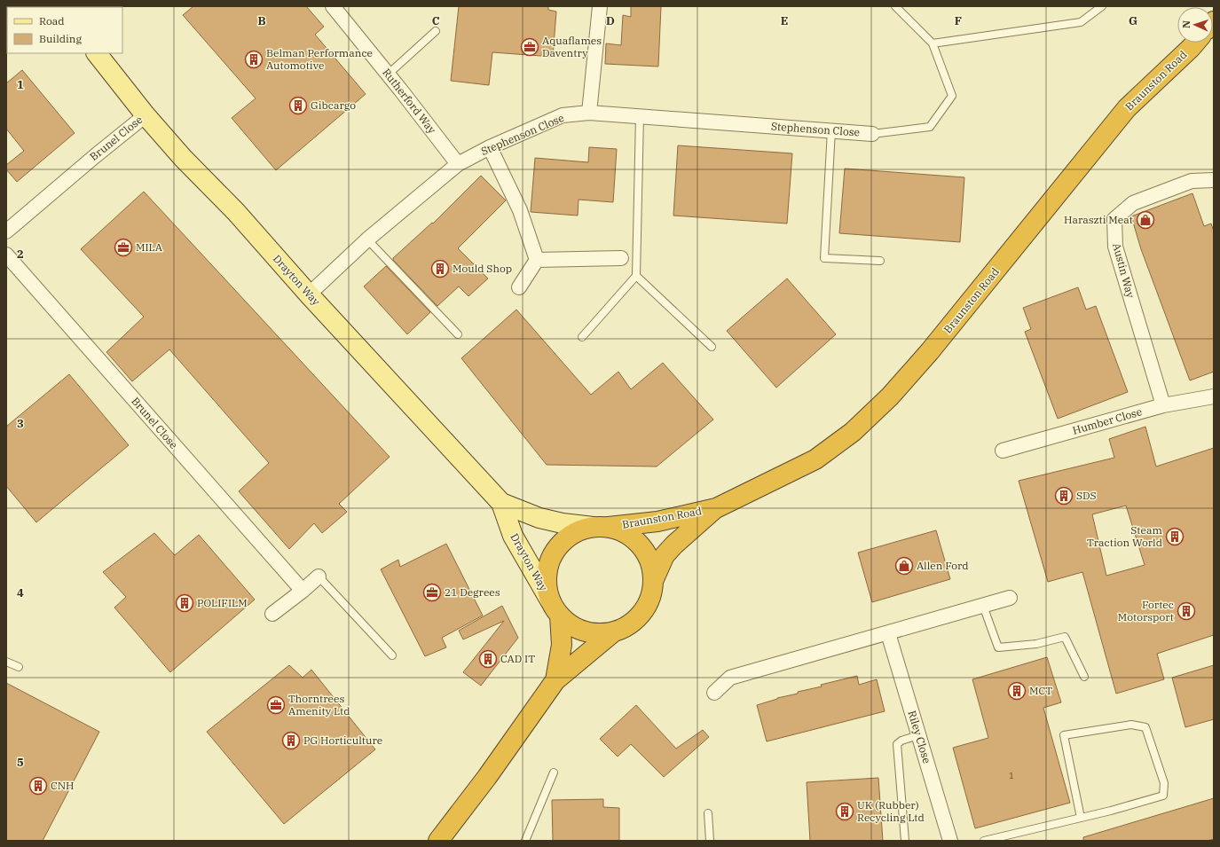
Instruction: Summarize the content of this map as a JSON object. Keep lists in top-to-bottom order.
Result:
{
  "streets": {
    "highway": ["Braunston Road"],
    "main road": ["Drayton Way"],
    "street": [
      "Rutherford Way",
      "Stephenson Close",
      "Brunel Close",
      "Austin Way",
      "Humber Close",
      "Riley Close"
    ]
  },
  "crossings": [
    ["Braunston Road", "Drayton Way"],
    ["Rutherford Way", "Stephenson Close"],
    ["Stephenson Close", "Drayton Way"],
    ["Brunel Close", "Drayton Way"],
    ["Austin Way", "Humber Close"]
  ],
  "places": {
    "office": [
      "Aquaflames Daventry",
      "MILA",
      "21 Degrees",
      "Thorntrees Amenity Ltd"
    ],
    "building": [
      "Belman Performance Automotive",
      "Gibcargo",
      "Mould Shop",
      "SDS",
      "Steam Traction World",
      "POLIFILM",
      "Fortec Motorsport",
      "CAD IT",
      "MCT",
      "PG Horticulture",
      "CNH",
      "UK (Rubber) Recycling Ltd"
    ],
    "shop": ["Haraszti Meat", "Allen Ford"]
  },
  "house_numbers": ["1"],
  "legend": ["Road", "Building"],
  "north": "left",
  "grid": {
    "columns": [
      "B",
      "C",
      "D",
      "E",
      "F",
      "G"
    ],
    "rows": [
      "1",
      "2",
      "3",
      "4",
      "5"
    ]
  }
}
